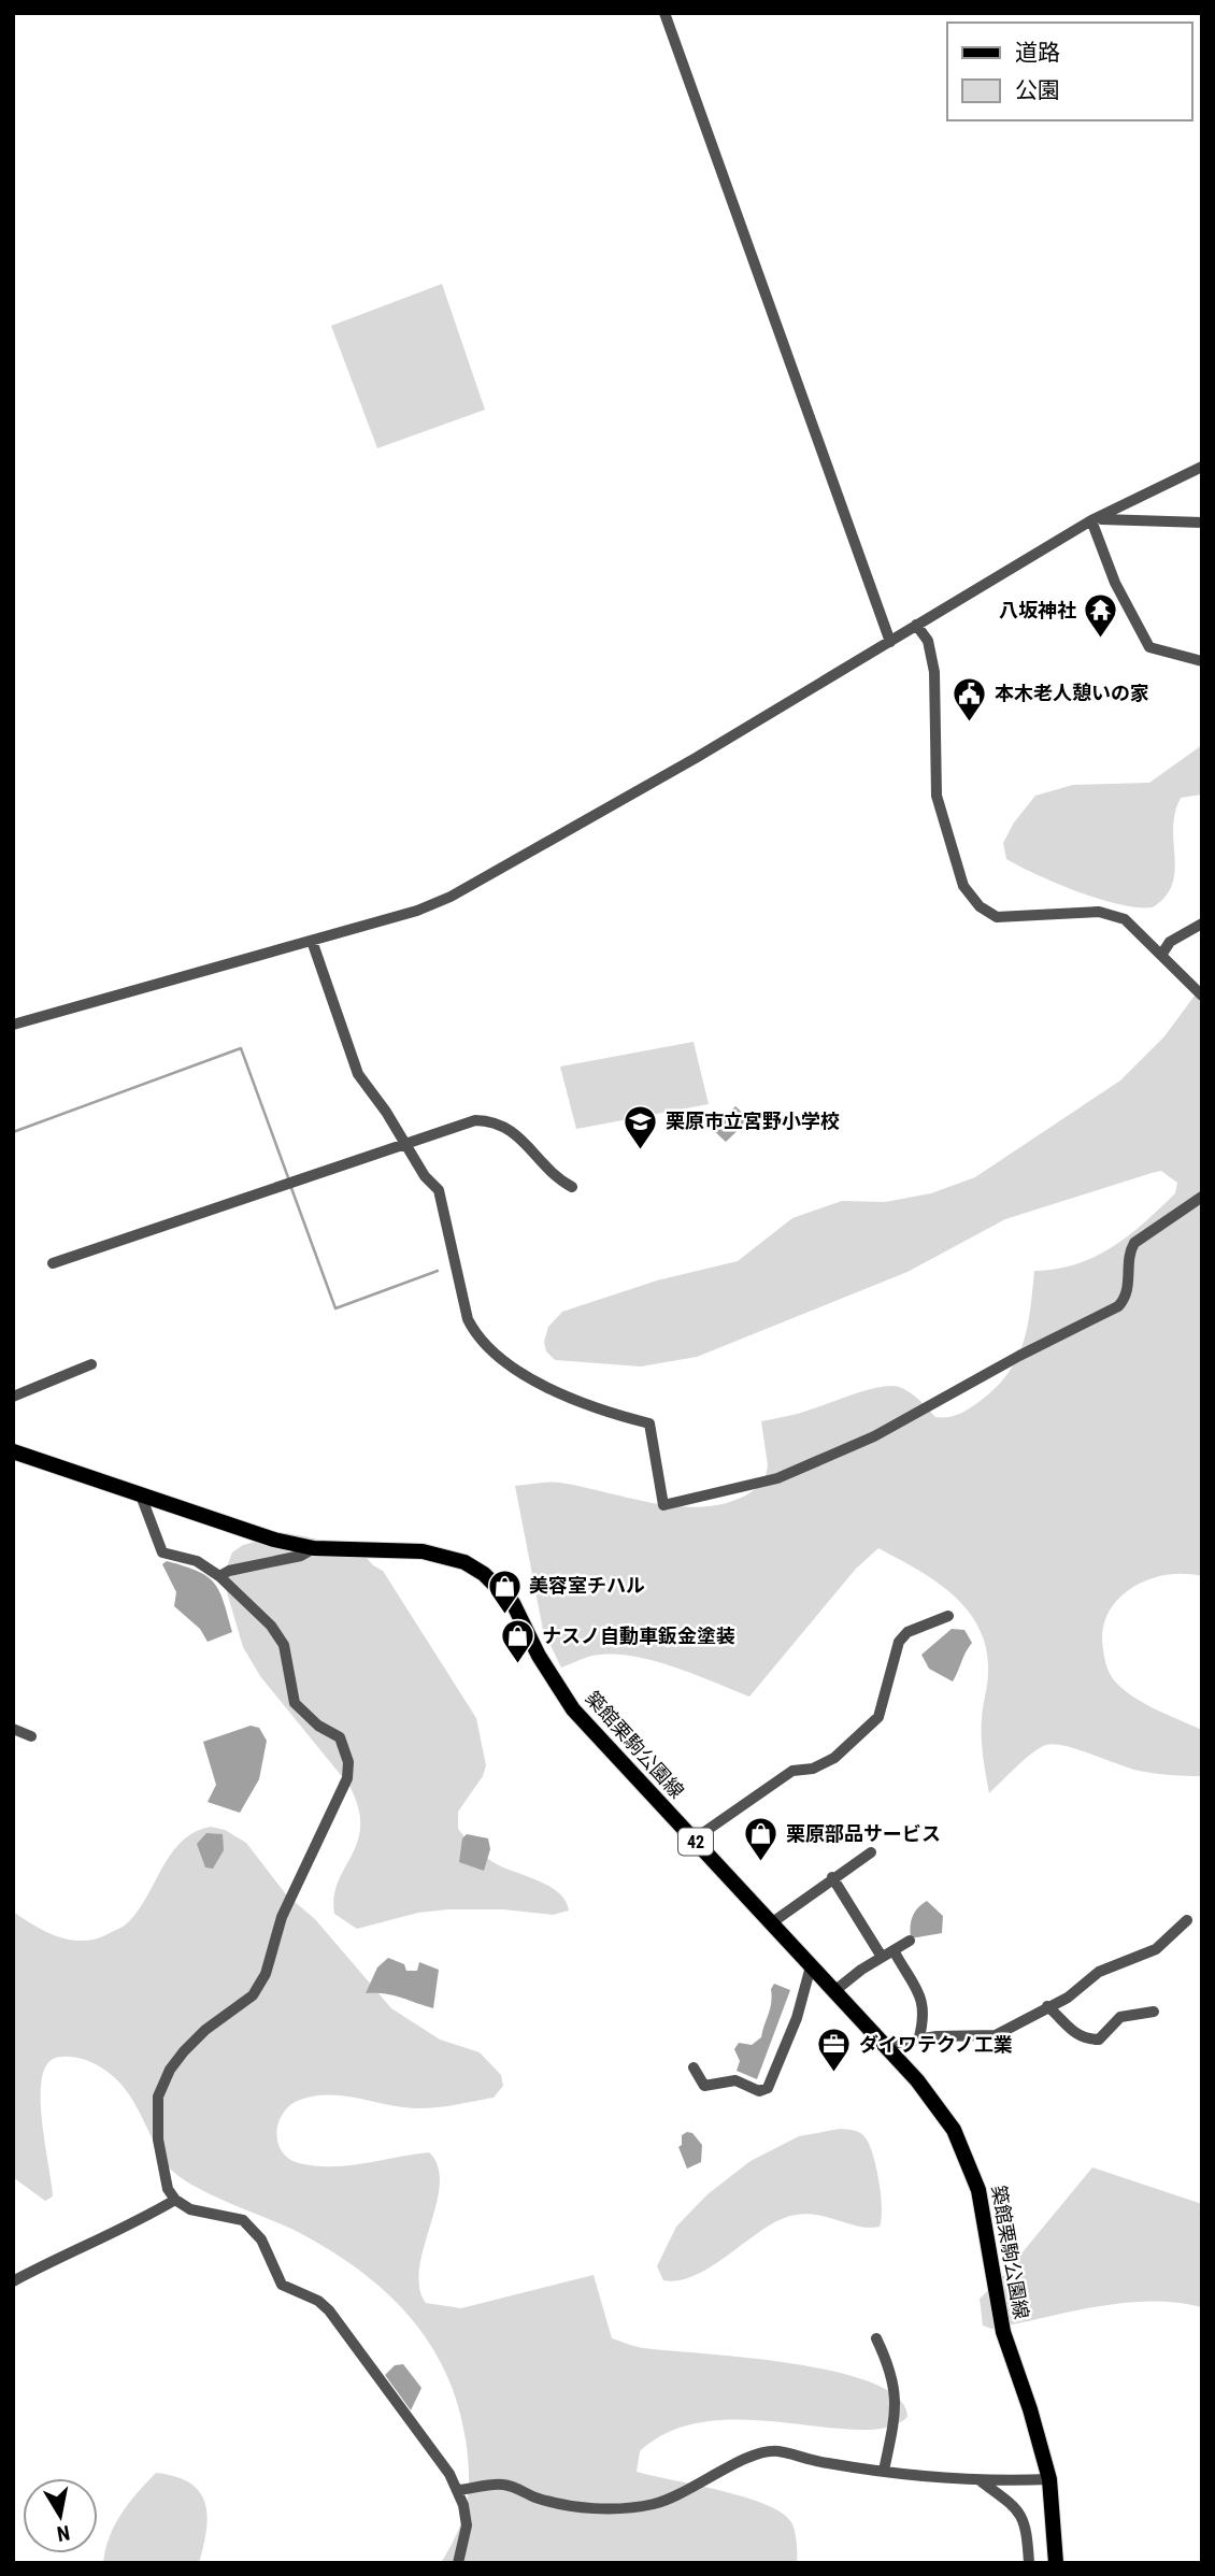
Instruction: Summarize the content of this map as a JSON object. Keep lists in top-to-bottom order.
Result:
{
  "streets": {
    "main road": ["築館栗駒公園線", "42"]
  },
  "places": {
    "temple": ["八坂神社"],
    "public building": ["本木老人憩いの家"],
    "school or university": ["栗原市立宮野小学校"],
    "shop": ["美容室チハル", "ナスノ自動車鈑金塗装", "栗原部品サービス"],
    "office": ["ダイワテクノ工業"]
  },
  "legend": ["道路", "公園"],
  "north": "bottom"
}
